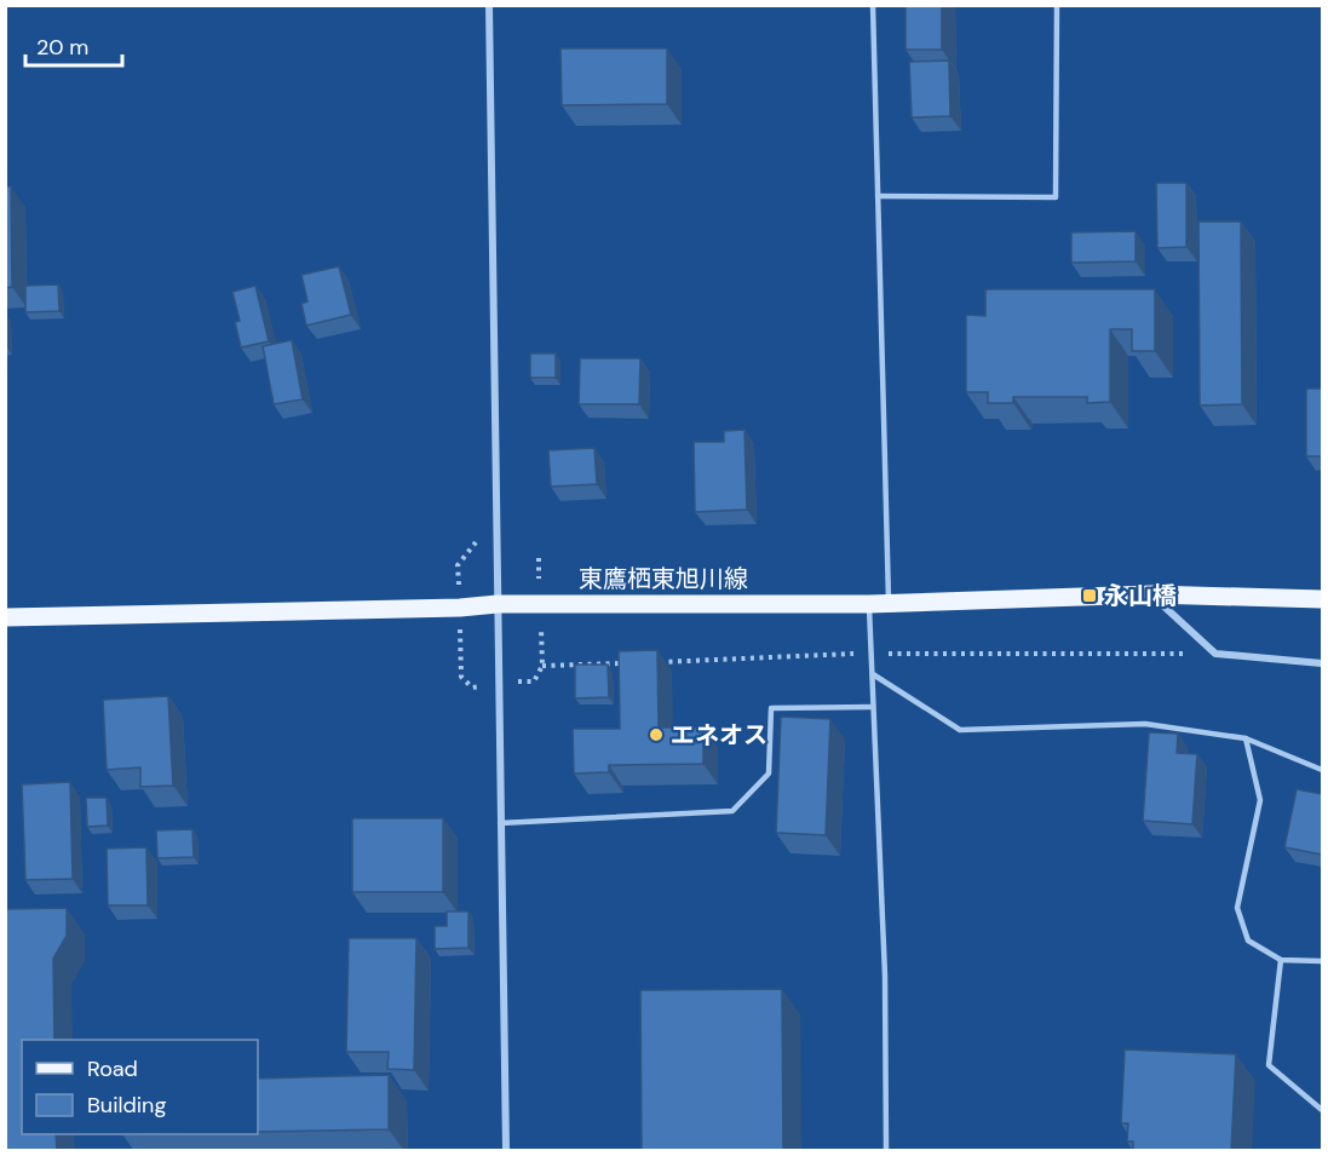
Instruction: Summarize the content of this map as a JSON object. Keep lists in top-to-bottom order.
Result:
{
  "streets": {
    "main road": ["東鷹栖東旭川線"]
  },
  "places": {
    "transit": ["永山橋"],
    "other": ["エネオス"]
  },
  "legend": ["Road", "Building"],
  "scale_bar": "20 m"
}
